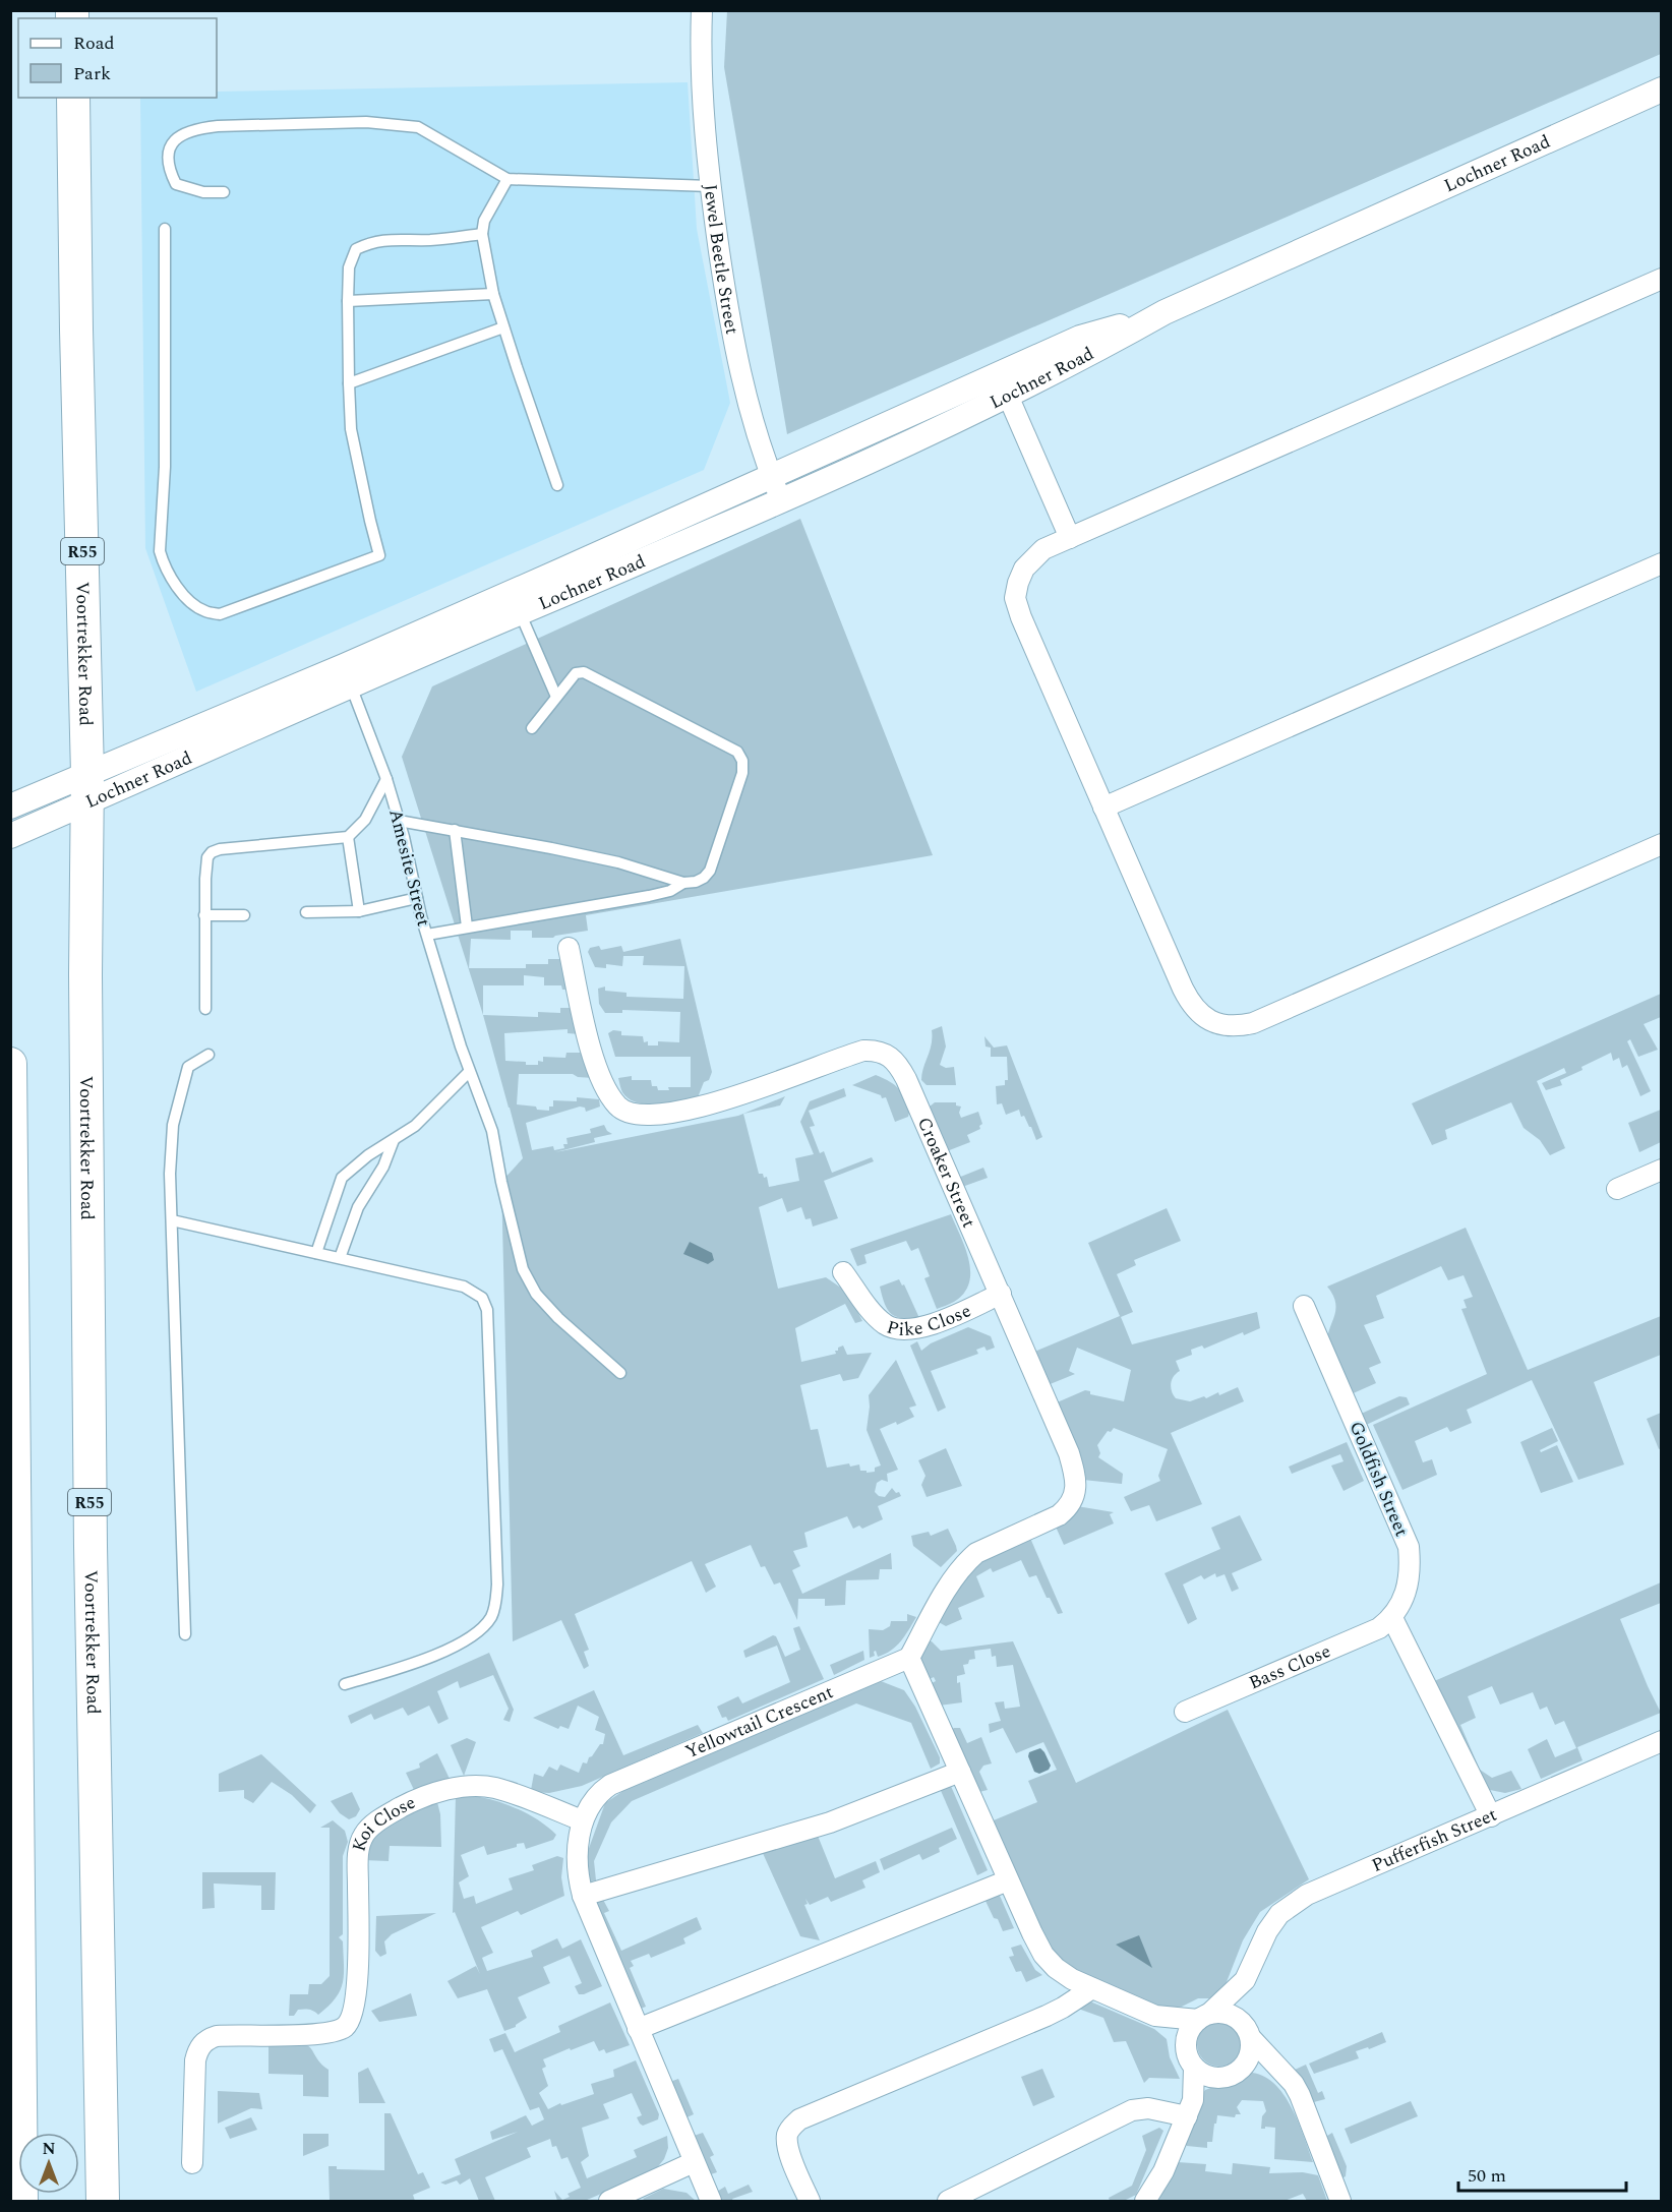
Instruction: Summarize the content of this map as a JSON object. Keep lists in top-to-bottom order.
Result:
{
  "streets": {
    "main road": ["R55", "Voortrekker Road"],
    "street": [
      "Lochner Road",
      "Jewel Beetle Street",
      "Croaker Street",
      "Pike Close",
      "Goldfish Street",
      "Bass Close",
      "Yellowtail Crescent",
      "Koi Close",
      "Pufferfish Street"
    ],
    "lane": ["Amesite Street"]
  },
  "crossings": [
    ["Lochner Road", "Jewel Beetle Street"],
    ["Lochner Road", "Voortrekker Road"],
    ["Lochner Road", "Amesite Street"],
    ["Croaker Street", "Pike Close"],
    ["Croaker Street", "Yellowtail Crescent"],
    ["Goldfish Street", "Bass Close"],
    ["Yellowtail Crescent", "Koi Close"]
  ],
  "legend": ["Road", "Park"],
  "scale_bar": "50 m",
  "north": "top"
}
